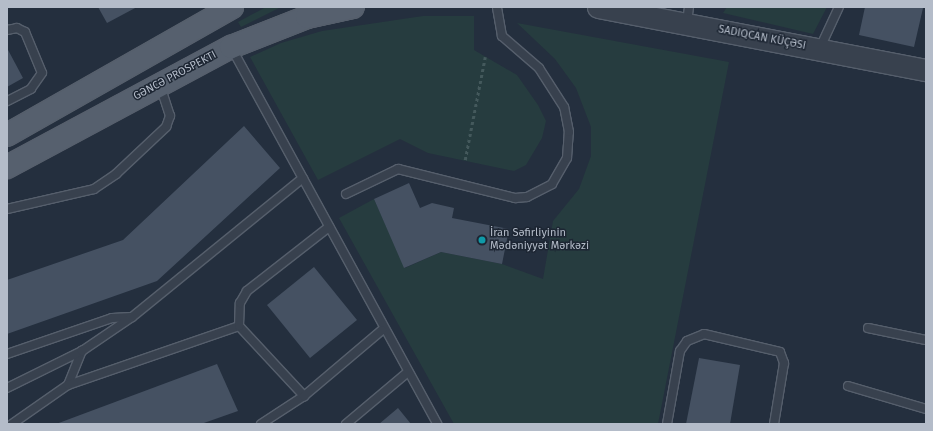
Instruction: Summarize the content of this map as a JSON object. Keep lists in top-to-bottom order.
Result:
{
  "streets": {
    "main road": ["GƏNCƏ PROSPEKTI"]
  },
  "places": ["İran Səfirliyinin Mədəniyyət Mərkəzi"]
}
